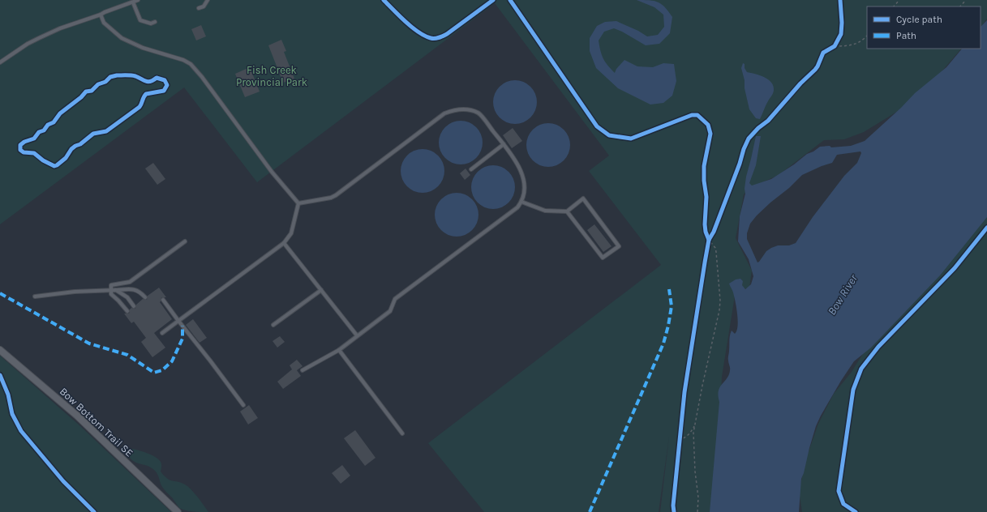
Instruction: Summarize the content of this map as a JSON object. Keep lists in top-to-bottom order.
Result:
{
  "streets": {
    "street": ["Bow Bottom Trail SE"]
  },
  "water": ["Bow River"],
  "parks": ["Fish Creek Provincial Park"],
  "legend": ["Cycle path", "Path"]
}
